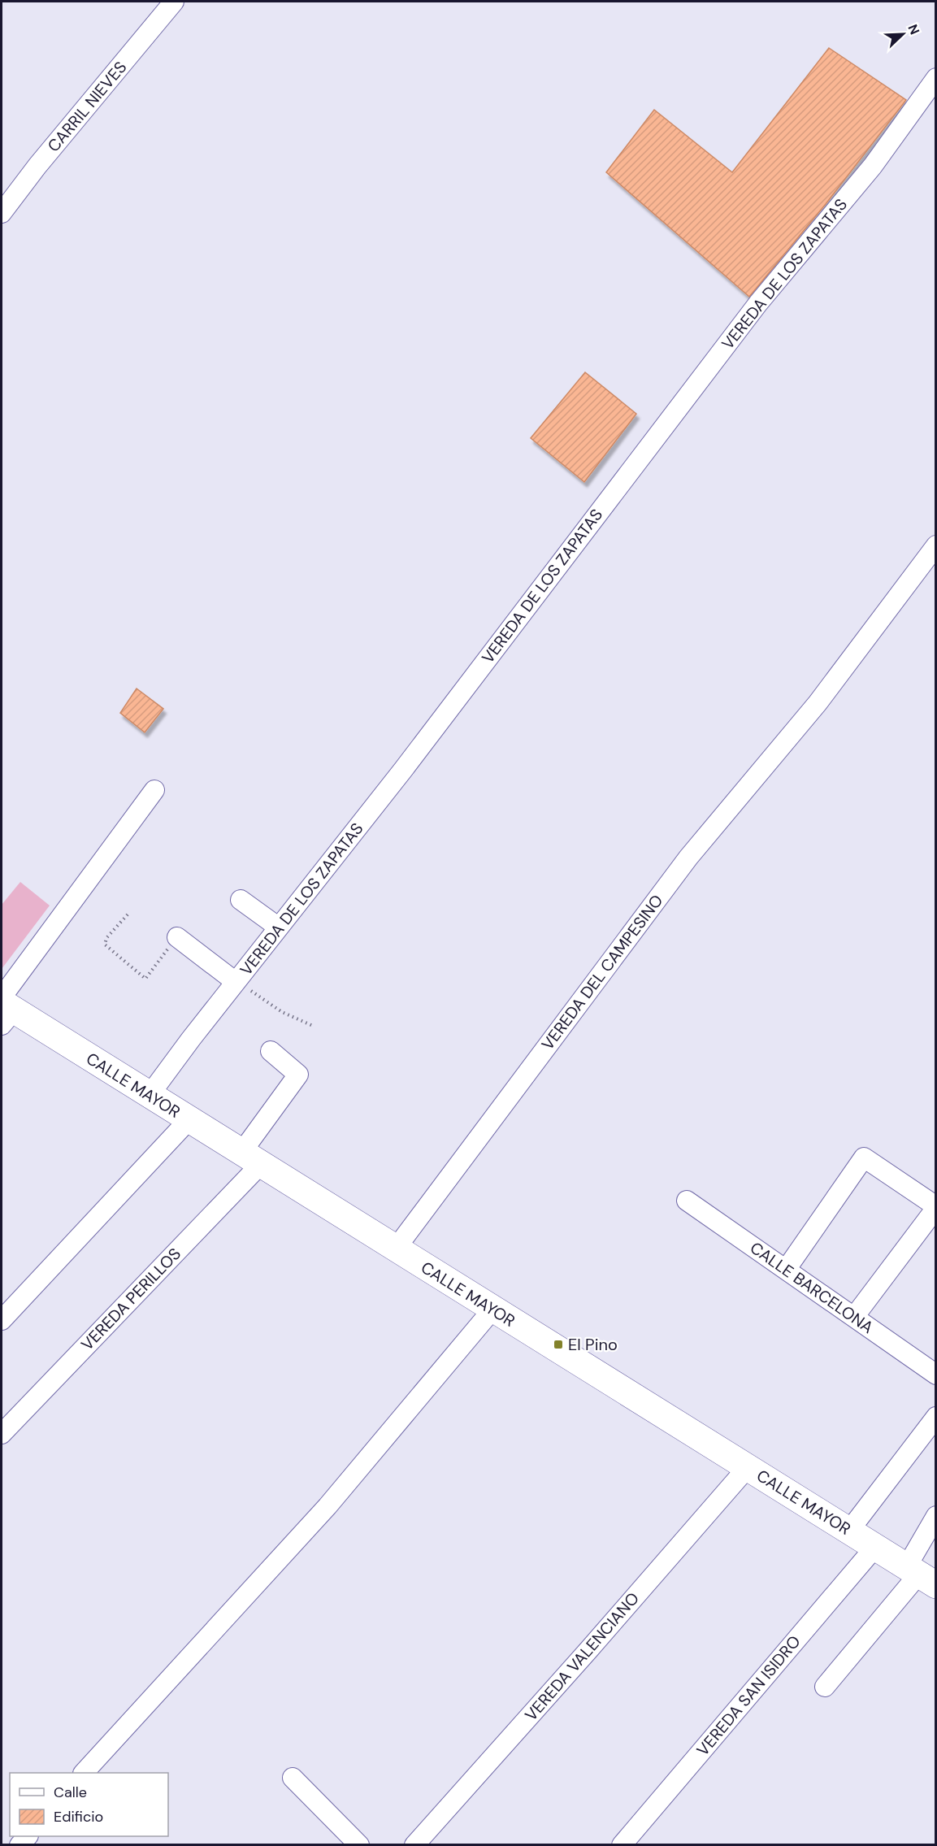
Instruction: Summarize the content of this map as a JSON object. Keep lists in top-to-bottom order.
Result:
{
  "streets": {
    "main road": ["CALLE MAYOR"],
    "street": [
      "CARRIL NIEVES",
      "VEREDA DE LOS ZAPATAS",
      "VEREDA DEL CAMPESINO",
      "CALLE BARCELONA",
      "VEREDA PERILLOS",
      "VEREDA VALENCIANO",
      "VEREDA SAN ISIDRO"
    ]
  },
  "crossings": [
    ["VEREDA DE LOS ZAPATAS", "CALLE MAYOR"],
    ["VEREDA DEL CAMPESINO", "CALLE MAYOR"],
    ["CALLE MAYOR", "VEREDA PERILLOS"],
    ["CALLE MAYOR", "VEREDA VALENCIANO"],
    ["CALLE MAYOR", "VEREDA SAN ISIDRO"]
  ],
  "places": {
    "transit": ["El Pino"]
  },
  "legend": ["Calle", "Edificio"],
  "north": "top right"
}
